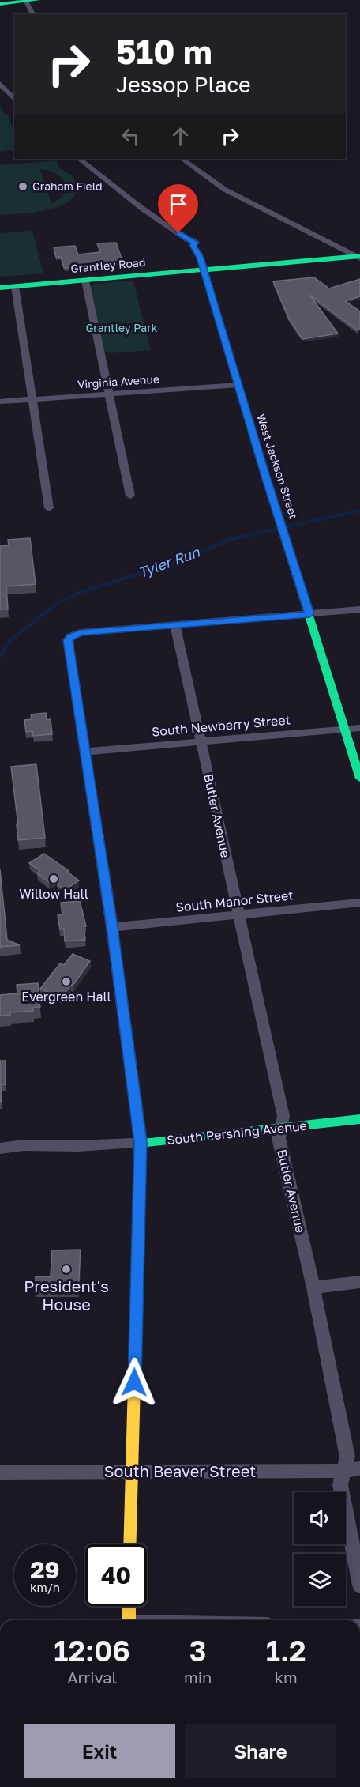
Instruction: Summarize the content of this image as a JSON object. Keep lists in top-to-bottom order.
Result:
{
  "streets": {
    "street": [
      "Grantley Road",
      "Virginia Avenue",
      "West Jackson Street",
      "South Newberry Street",
      "Butler Avenue",
      "South Manor Street",
      "South Pershing Avenue",
      "South Beaver Street"
    ]
  },
  "crossings": [
    ["Grantley Road", "West Jackson Street"],
    ["Virginia Avenue", "West Jackson Street"],
    ["West Jackson Street", "South Newberry Street"],
    ["South Newberry Street", "Butler Avenue"],
    ["Butler Avenue", "South Manor Street"],
    ["Butler Avenue", "South Pershing Avenue"],
    ["Butler Avenue", "South Beaver Street"]
  ],
  "water": ["Tyler Run"],
  "parks": ["Grantley Park"],
  "places": [
    "Graham Field",
    "Willow Hall",
    "Evergreen Hall",
    "President's House"
  ],
  "page": {
    "turn": ["510 m", "Jessop Place"],
    "speed": "29 km/h",
    "limit": "40",
    "eta": [
      "12:06",
      "Arrival",
      "3",
      "min",
      "1.2",
      "km"
    ],
    "buttons": ["Exit", "Share"]
  }
}
